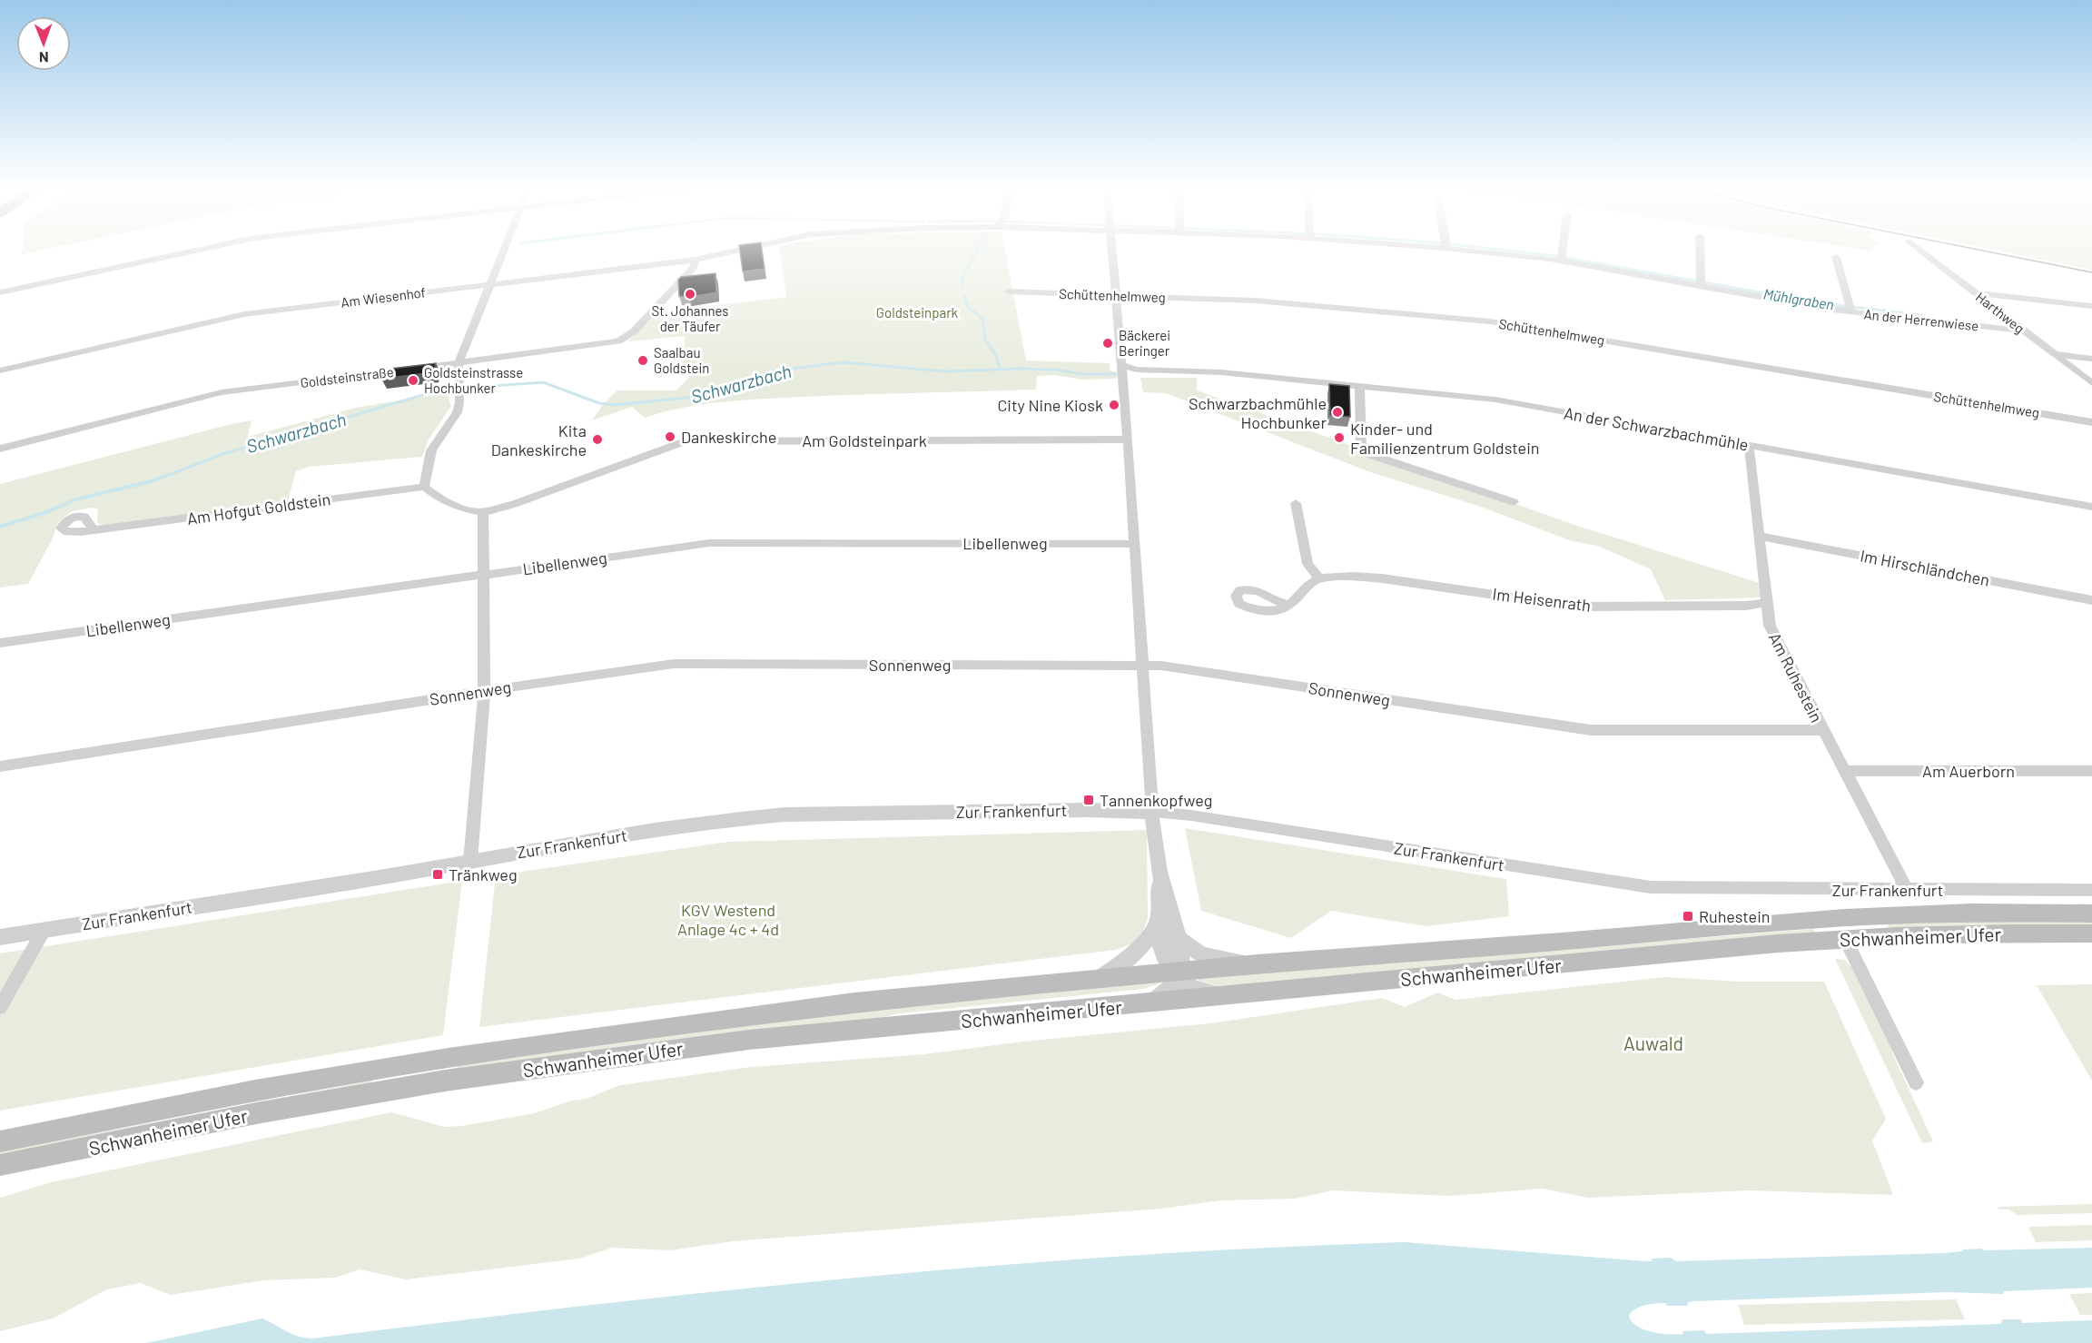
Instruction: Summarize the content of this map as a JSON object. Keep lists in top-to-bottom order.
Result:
{
  "streets": {
    "main road": ["Schwanheimer Ufer"],
    "street": [
      "Schüttenhelmweg",
      "Am Wiesenhof",
      "Harthweg",
      "An der Herrenwiese",
      "Goldsteinstraße",
      "An der Schwarzbachmühle",
      "Am Goldsteinpark",
      "Am Hofgut Goldstein",
      "Libellenweg",
      "Im Hirschländchen",
      "Im Heisenrath",
      "Sonnenweg",
      "Am Ruhestein",
      "Am Auerborn",
      "Zur Frankenfurt"
    ]
  },
  "crossings": [
    ["Am Wiesenhof", "Goldsteinstraße"],
    ["Harthweg", "An der Herrenwiese"],
    ["An der Schwarzbachmühle", "Am Ruhestein"],
    ["Im Hirschländchen", "Am Ruhestein"],
    ["Im Heisenrath", "Am Ruhestein"],
    ["Sonnenweg", "Am Ruhestein"],
    ["Am Ruhestein", "Am Auerborn"],
    ["Am Ruhestein", "Zur Frankenfurt"]
  ],
  "water": ["Mühlgraben", "Schwarzbach"],
  "parks": ["Goldsteinpark", "KGV Westend Anlage 4c + 4d", "Auwald"],
  "places": {
    "other": [
      "St. Johannes der Täufer",
      "Bäckerei Beringer",
      "Saalbau Goldstein",
      "Goldsteinstrasse Hochbunker",
      "City Nine Kiosk",
      "Schwarzbachmühle Hochbunker",
      "Dankeskirche",
      "Kinder- und Familienzentrum Goldstein",
      "Kita Dankeskirche"
    ],
    "transit": ["Tannenkopfweg", "Tränkweg", "Ruhestein"]
  },
  "north": "bottom"
}
